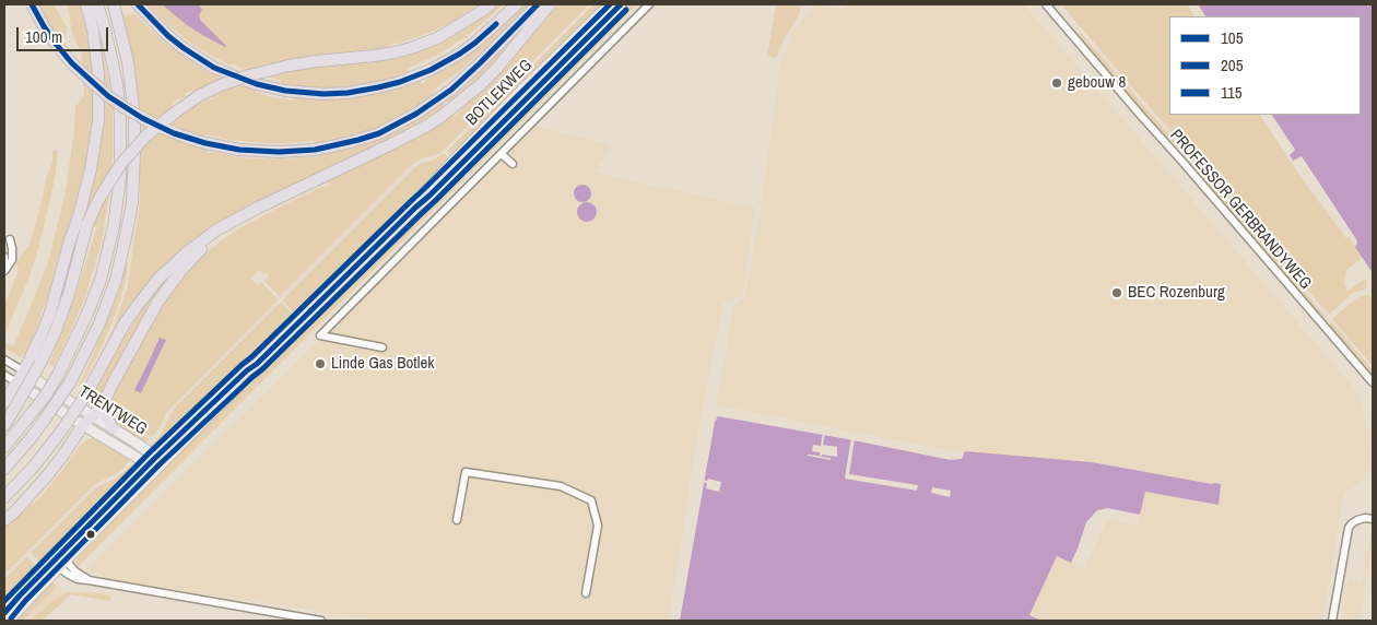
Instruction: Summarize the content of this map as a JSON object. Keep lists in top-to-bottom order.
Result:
{
  "streets": {
    "main road": ["BOTLEKWEG", "TRENTWEG"],
    "street": ["PROFESSOR GERBRANDYWEG"]
  },
  "crossings": [
    ["BOTLEKWEG", "TRENTWEG"]
  ],
  "places": ["gebouw 8", "BEC Rozenburg", "Linde Gas Botlek"],
  "lines": ["transit line 105", "transit line 115", "transit line 205"],
  "legend": ["105", "205", "115"],
  "scale_bar": "100 m"
}
